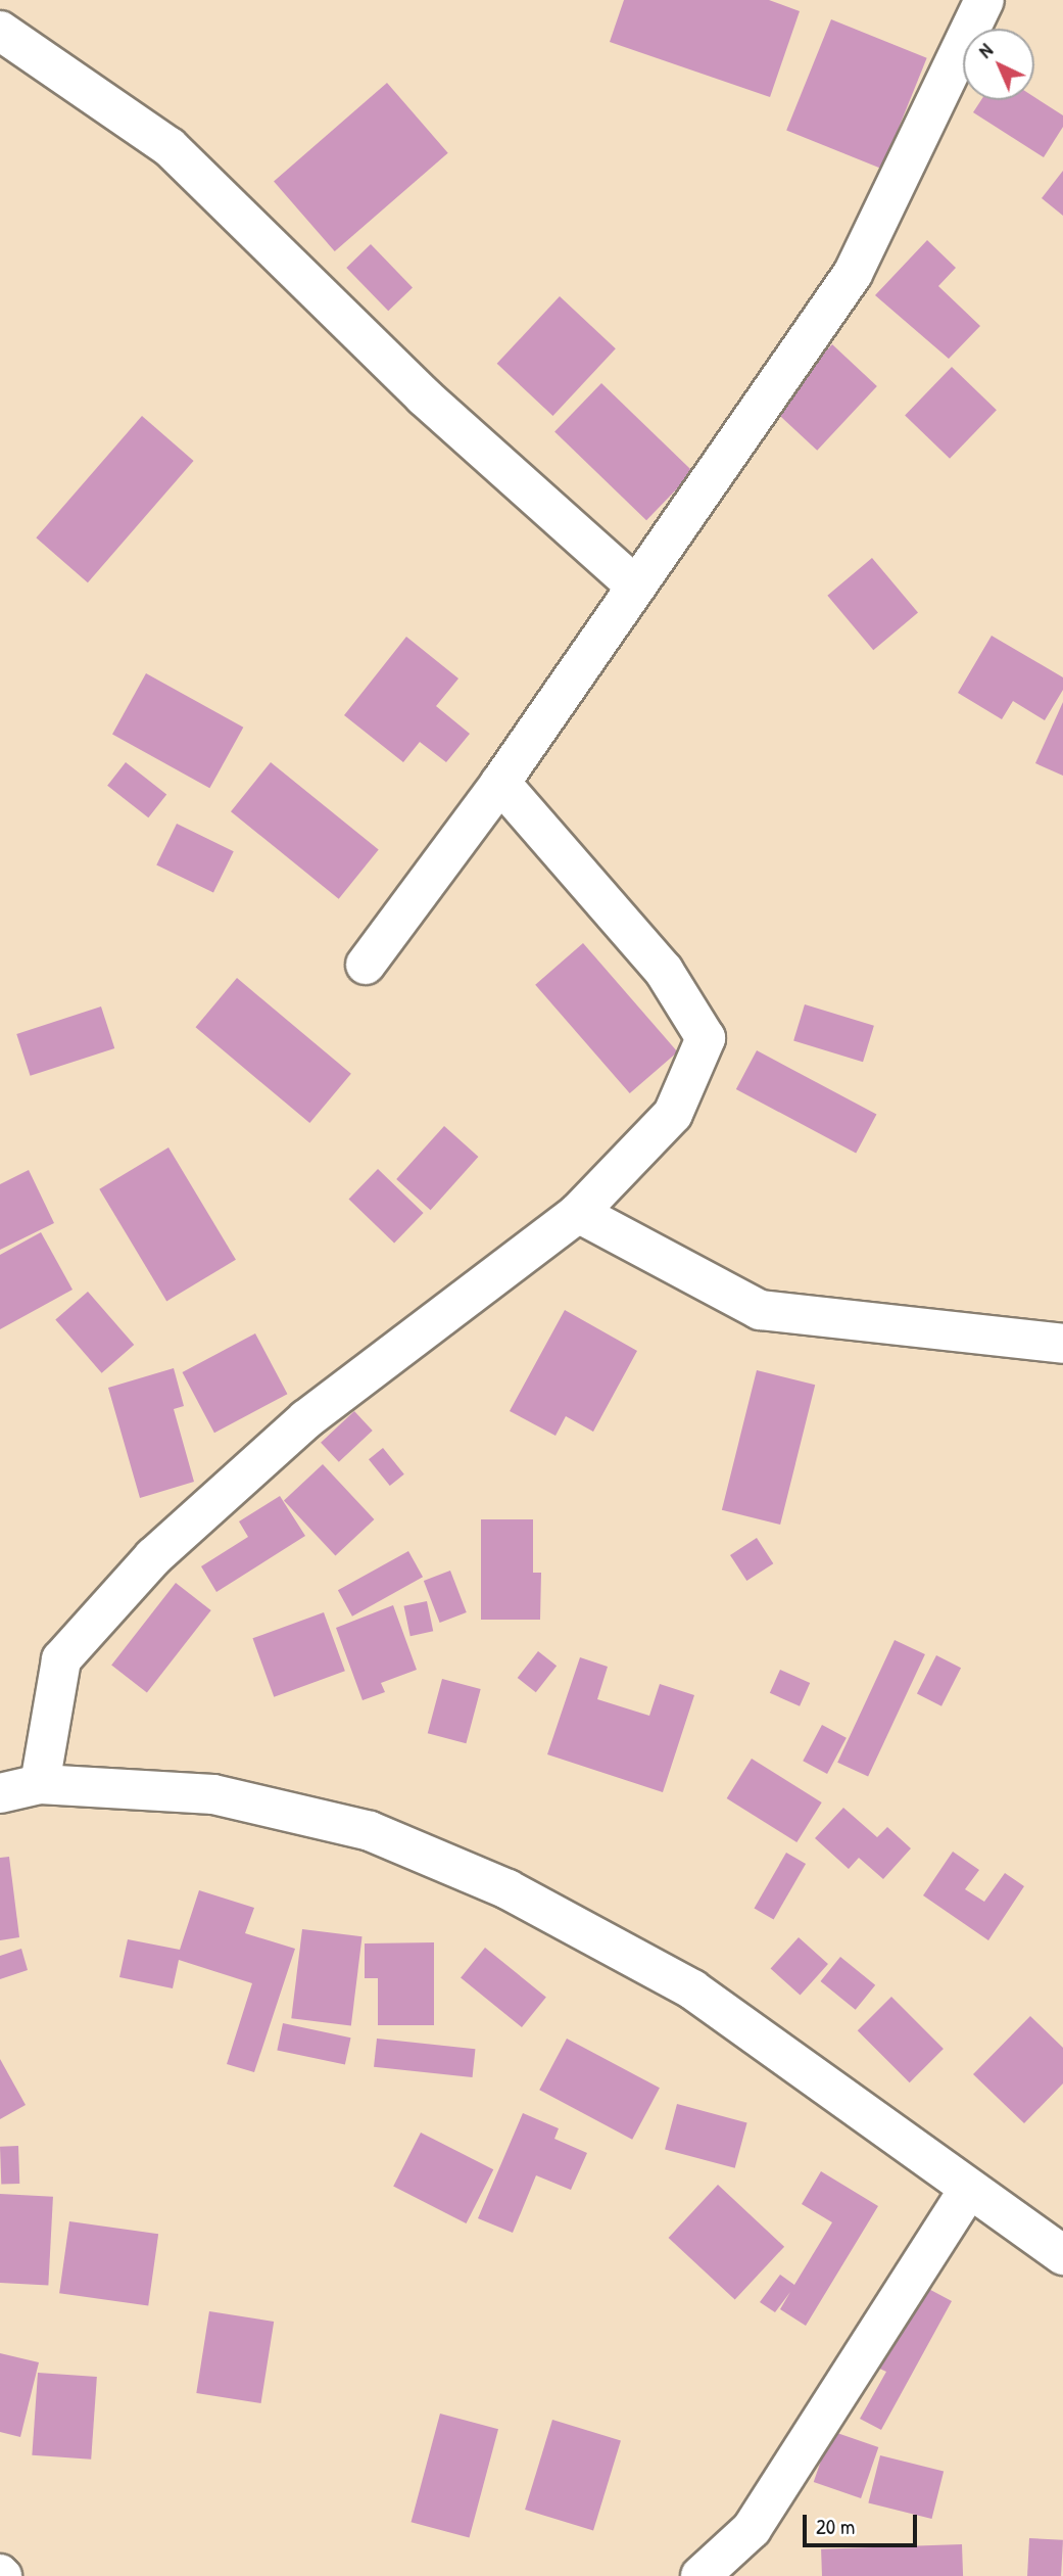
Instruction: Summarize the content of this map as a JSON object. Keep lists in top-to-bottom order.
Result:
{
  "scale_bar": "20 m",
  "north": "top left"
}
